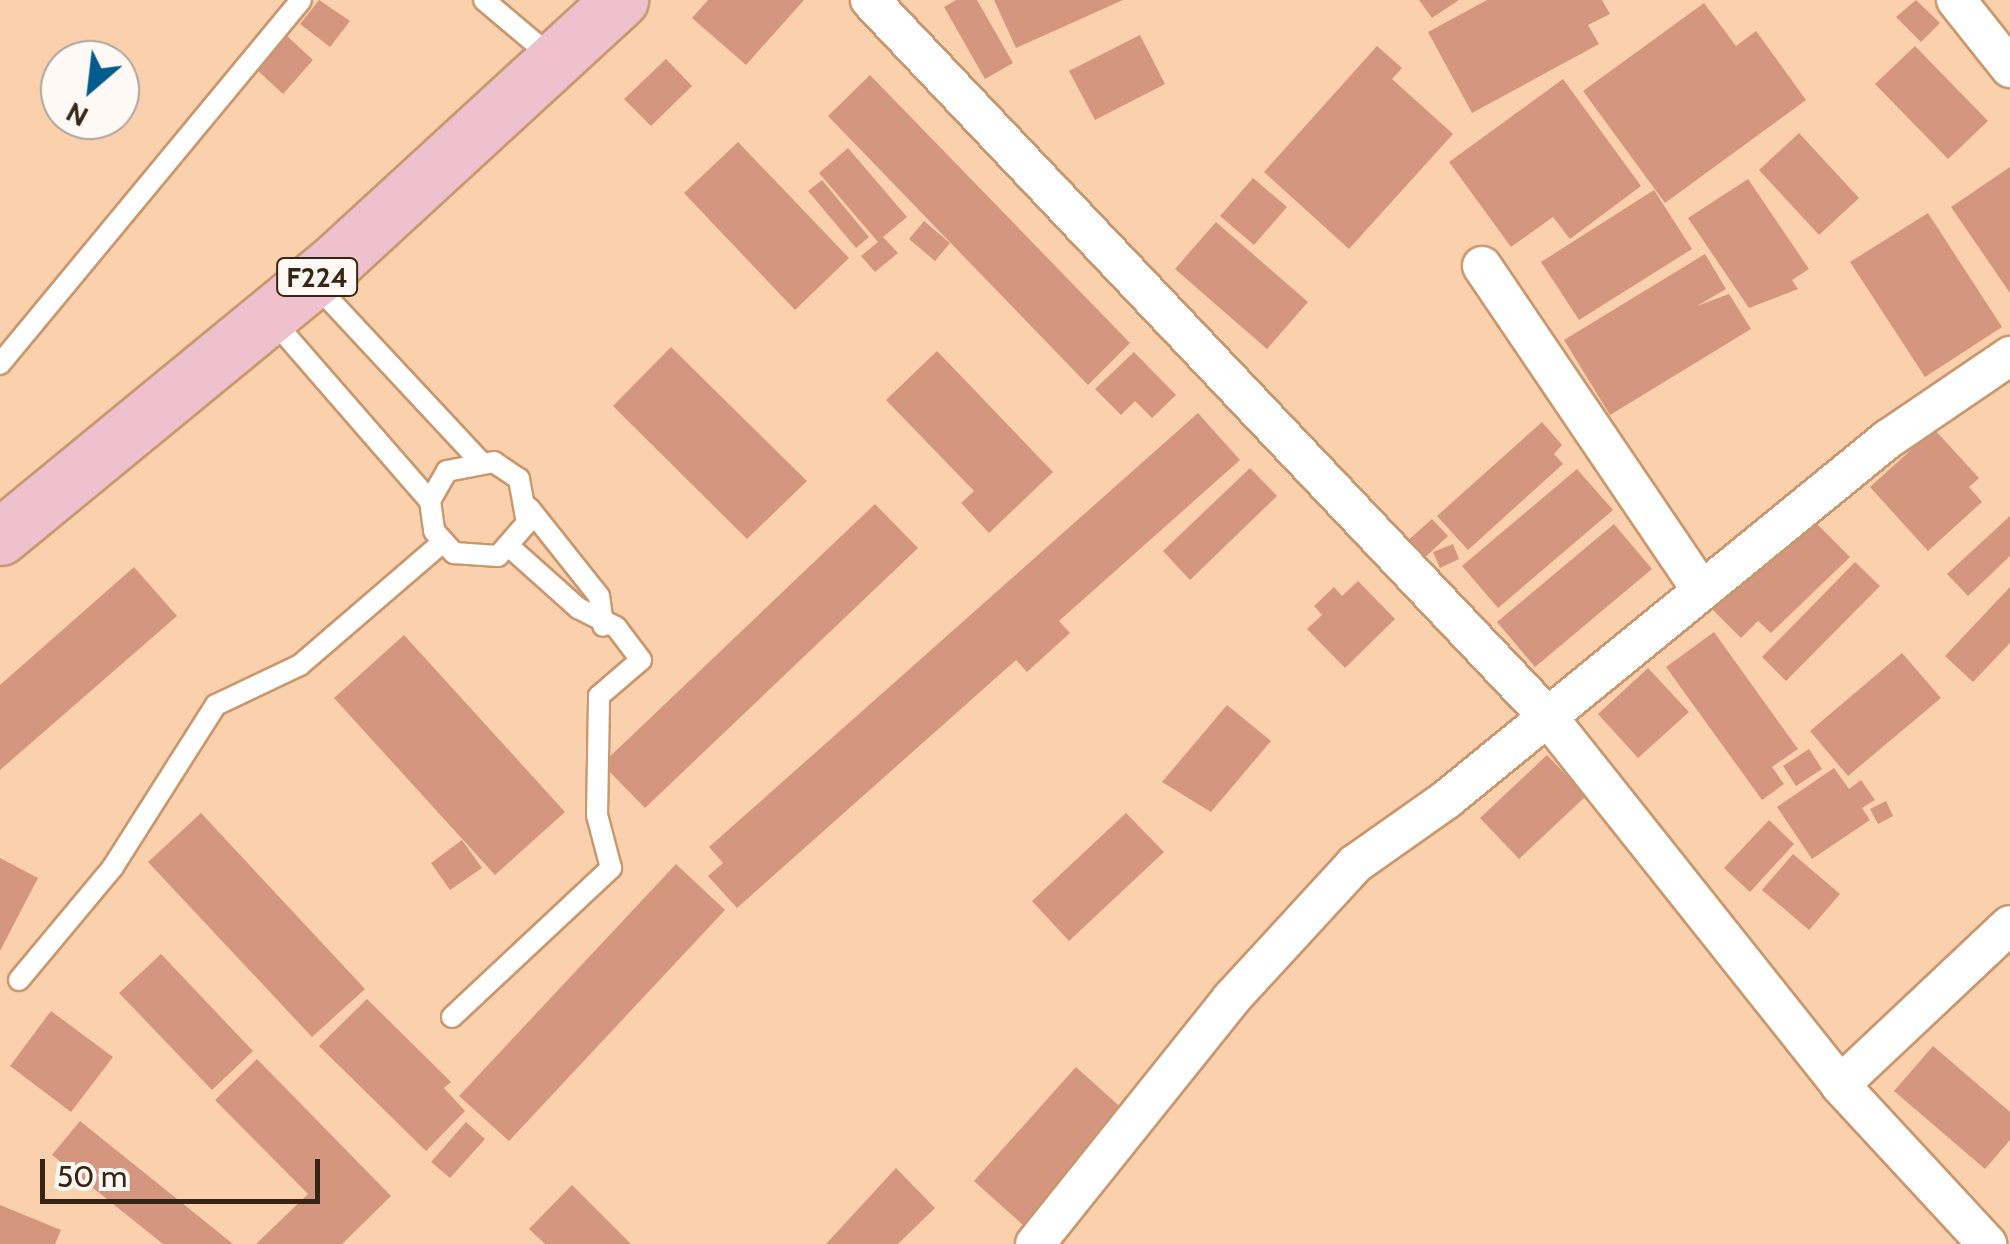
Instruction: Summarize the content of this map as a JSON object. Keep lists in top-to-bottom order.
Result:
{
  "streets": {
    "main road": ["F224"]
  },
  "scale_bar": "50 m",
  "north": "bottom left"
}
